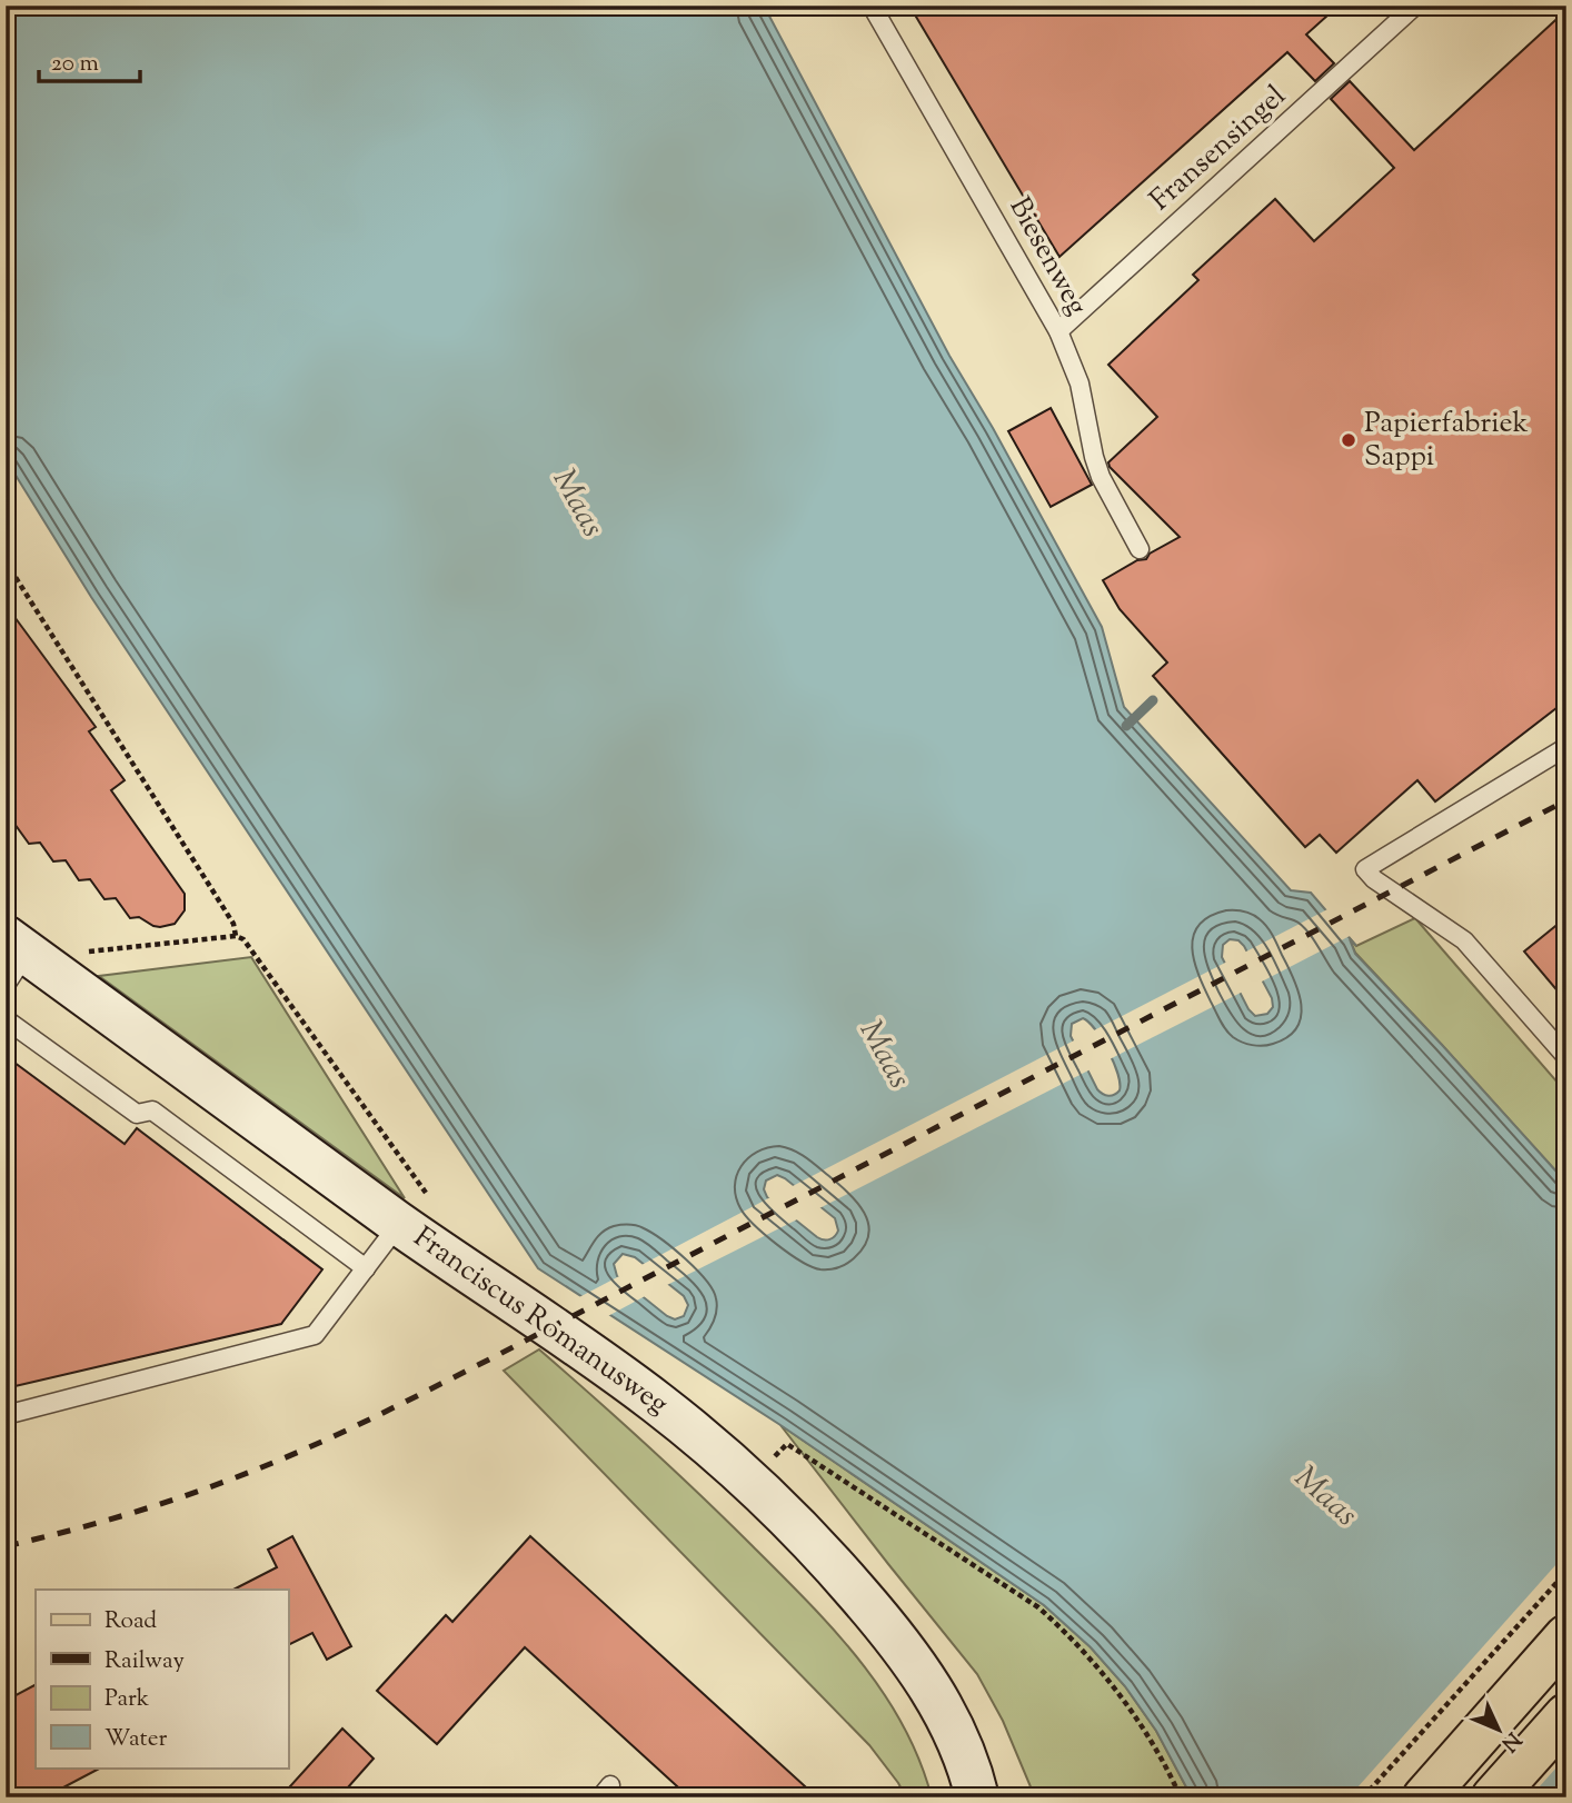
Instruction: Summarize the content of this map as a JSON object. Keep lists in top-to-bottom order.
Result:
{
  "streets": {
    "street": ["Franciscus Romanusweg"],
    "lane": ["Fransensingel", "Biesenweg"]
  },
  "crossings": [
    ["Fransensingel", "Biesenweg"]
  ],
  "water": ["Maas"],
  "places": ["Papierfabriek Sappi"],
  "legend": [
    "Road",
    "Railway",
    "Park",
    "Water"
  ],
  "scale_bar": "20 m",
  "north": "bottom right"
}
